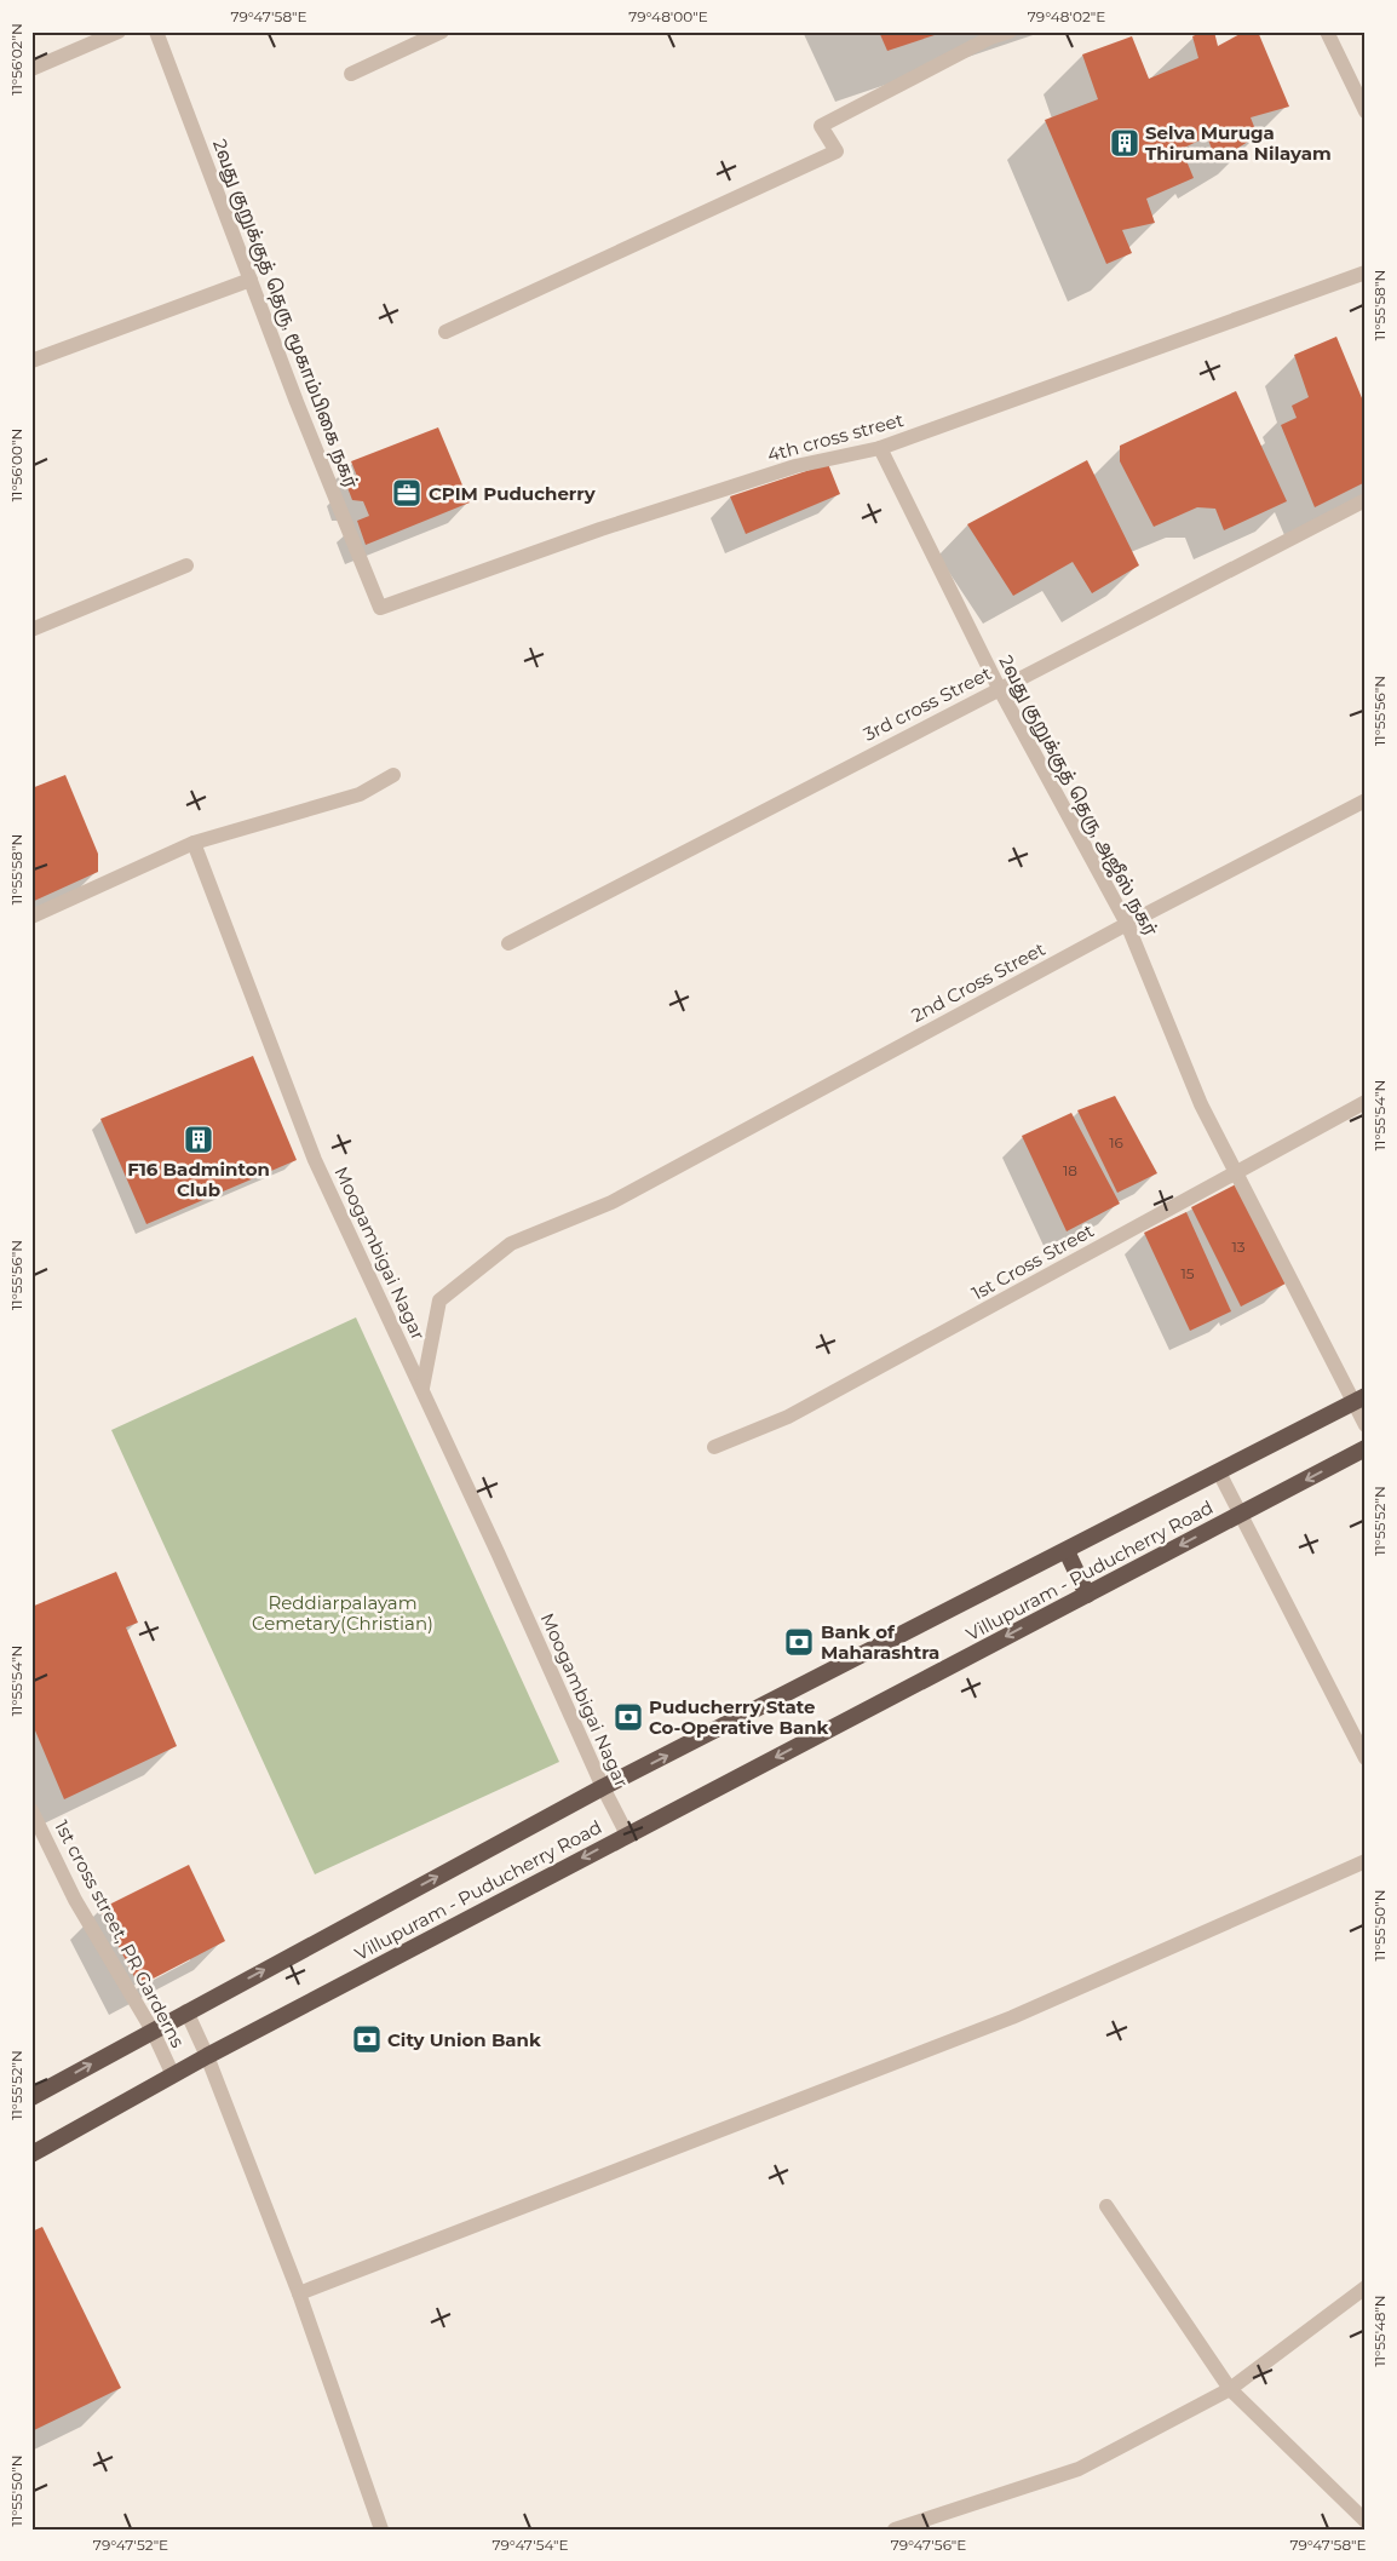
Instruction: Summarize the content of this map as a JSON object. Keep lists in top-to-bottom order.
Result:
{
  "streets": {
    "highway": ["Villupuram - Puducherry Road"],
    "street": [
      "2வது குறுக்குத் தெரு, மூகாம்பிகை நகர்",
      "4th cross street",
      "3rd cross Street",
      "2வது குறுக்குத் தெரு, அஜீஸ் நகர்",
      "2nd Cross Street",
      "Moogambigai Nagar",
      "1st Cross Street",
      "1st cross street, PR Garderns"
    ]
  },
  "crossings": [
    ["2வது குறுக்குத் தெரு, மூகாம்பிகை நகர்", "4th cross street"],
    ["4th cross street", "2வது குறுக்குத் தெரு, அஜீஸ் நகர்"],
    ["3rd cross Street", "2வது குறுக்குத் தெரு, அஜீஸ் நகர்"],
    ["2வது குறுக்குத் தெரு, அஜீஸ் நகர்", "2nd Cross Street"],
    ["2வது குறுக்குத் தெரு, அஜீஸ் நகர்", "1st Cross Street"],
    ["2வது குறுக்குத் தெரு, அஜீஸ் நகர்", "Villupuram - Puducherry Road"],
    ["2nd Cross Street", "Moogambigai Nagar"],
    ["Moogambigai Nagar", "Villupuram - Puducherry Road"],
    ["Villupuram - Puducherry Road", "1st cross street, PR Garderns"]
  ],
  "parks": ["Reddiarpalayam Cemetary(Christian)"],
  "places": {
    "building": ["Selva Muruga Thirumana Nilayam", "F16 Badminton Club"],
    "office": ["CPIM Puducherry"],
    "bank": ["Bank of Maharashtra", "Puducherry State Co-Operative Bank", "City Union Bank"]
  },
  "house_numbers": [
    "16",
    "18",
    "13",
    "15"
  ],
  "coordinates": [
    "79°47'58\"E",
    "79°48'00\"E",
    "79°48'02\"E",
    "11°56'02\"N",
    "11°55'58\"N",
    "11°56'00\"N",
    "11°55'56\"N",
    "11°55'54\"N",
    "11°55'52\"N",
    "11°55'50\"N",
    "11°55'48\"N",
    "79°47'52\"E",
    "79°47'54\"E",
    "79°47'56\"E"
  ]
}
